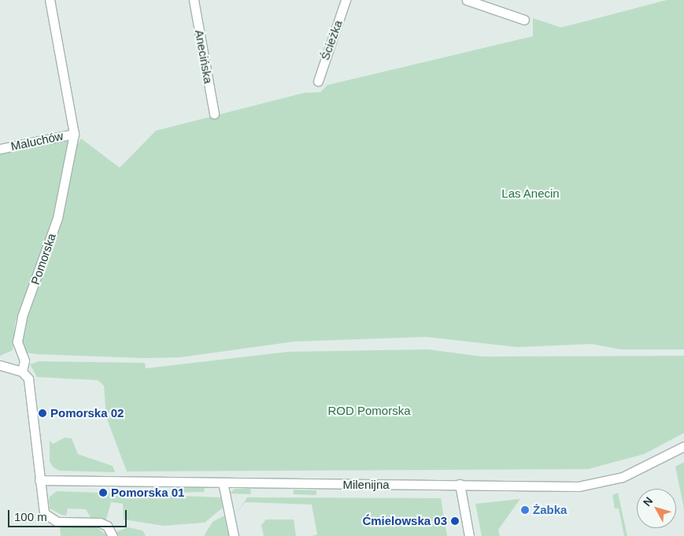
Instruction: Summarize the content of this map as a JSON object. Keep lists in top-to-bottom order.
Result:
{
  "streets": {
    "street": [
      "Ścieżka",
      "Anecińska",
      "Maluchów",
      "Pomorska",
      "Milenijna"
    ]
  },
  "crossings": [
    ["Maluchów", "Pomorska"],
    ["Pomorska", "Milenijna"]
  ],
  "parks": ["Las Anecin", "ROD Pomorska"],
  "places": [
    "Pomorska 02",
    "Pomorska 01",
    "Żabka",
    "Ćmielowska 03"
  ],
  "scale_bar": "100 m",
  "north": "top left"
}
